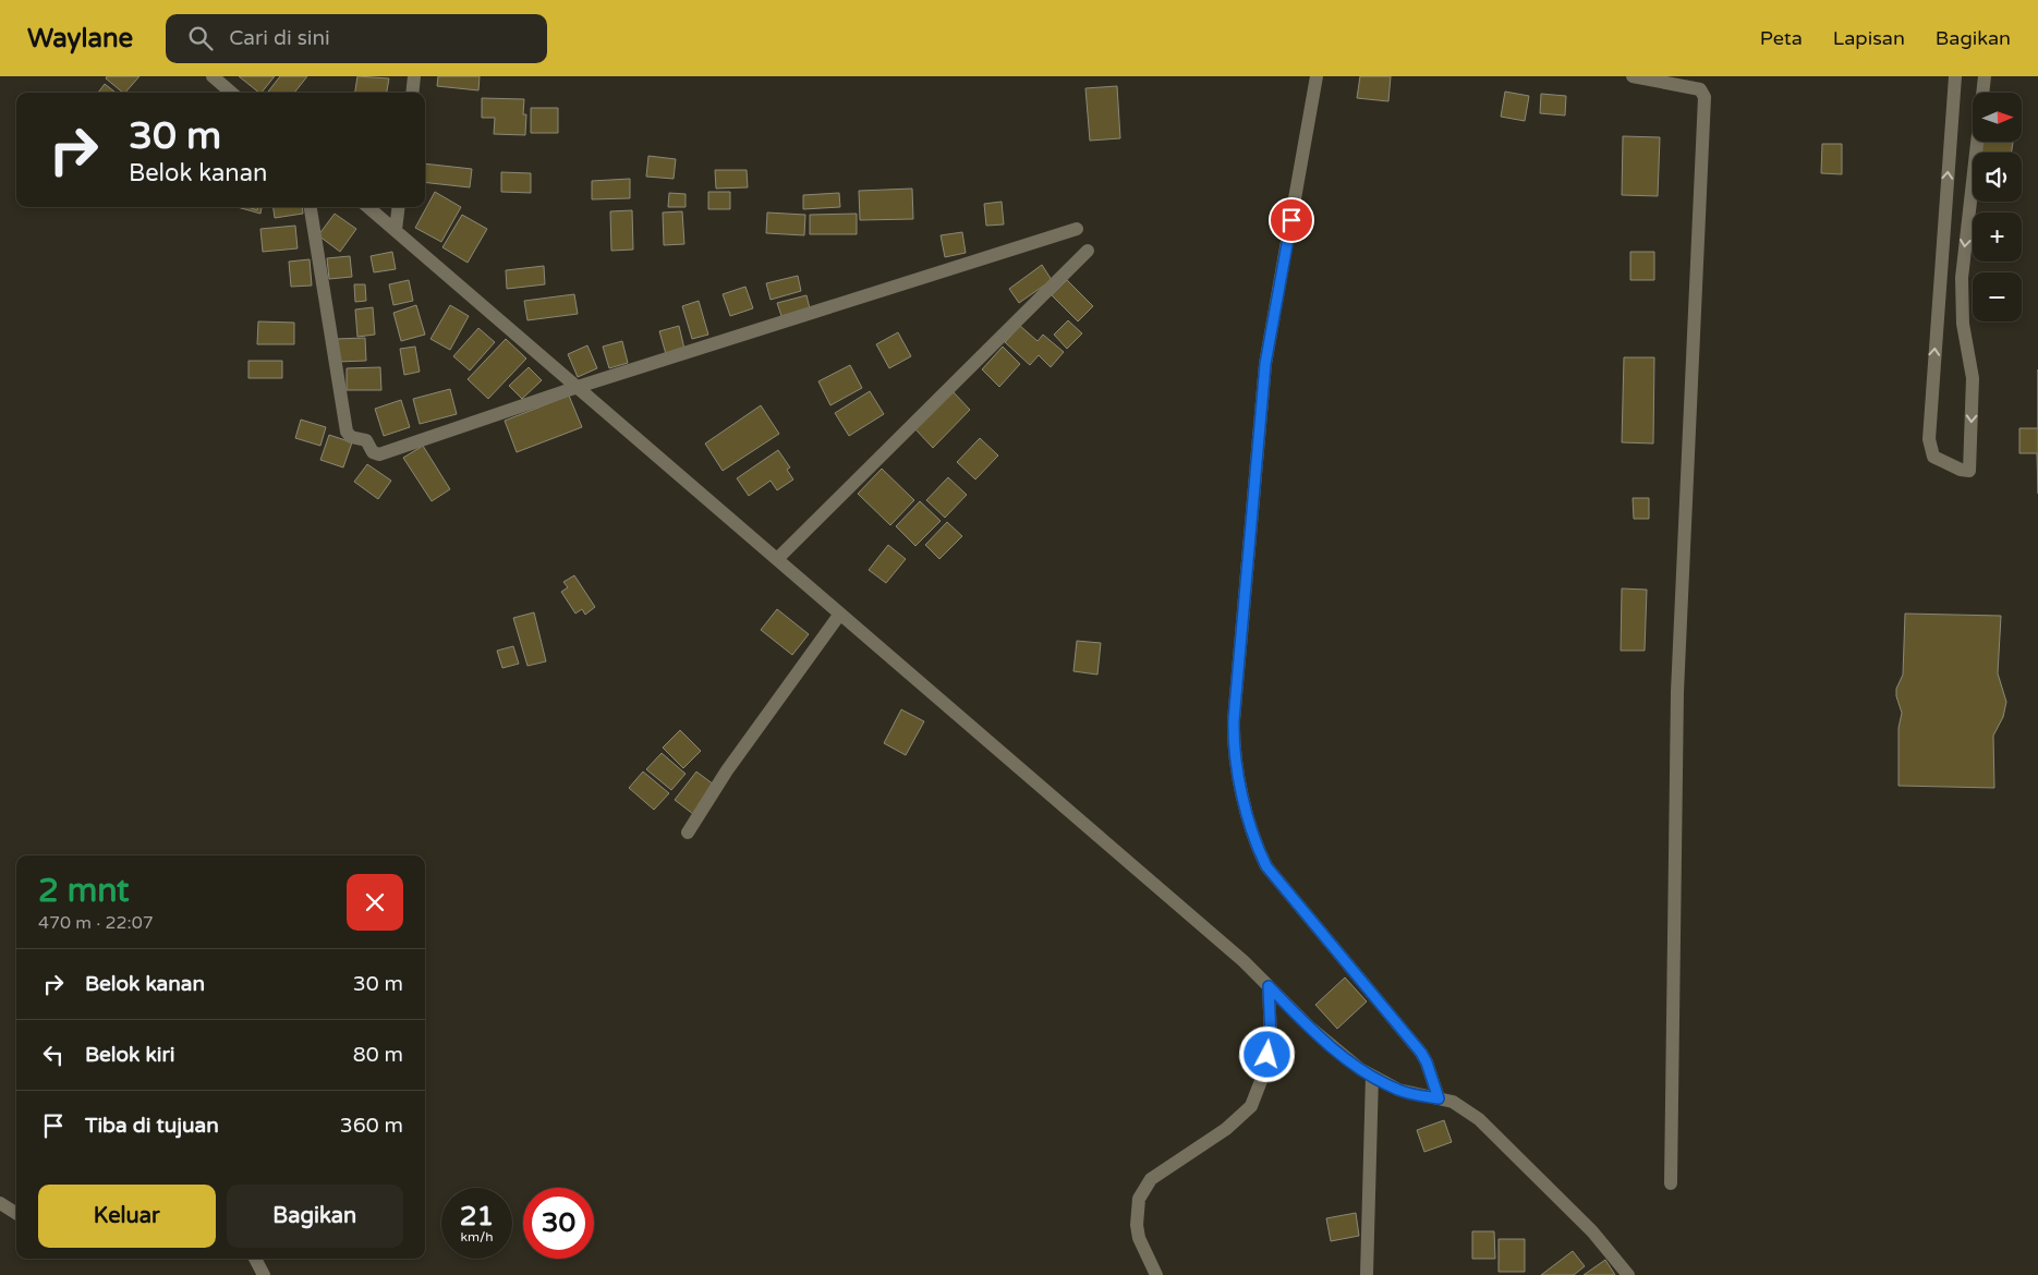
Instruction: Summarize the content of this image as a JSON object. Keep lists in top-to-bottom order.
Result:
{
  "north": "right",
  "page": {
    "header": "Waylane",
    "search": "Cari di sini",
    "nav": ["Peta", "Lapisan", "Bagikan"],
    "map_buttons": ["+", "−"],
    "turn": ["30 m", "Belok kanan"],
    "heading": ["2 mnt", "470 m · 22:07"],
    "list": [
      {
        "name": "Belok kanan",
        "value": "30 m"
      },
      {
        "name": "Belok kiri",
        "value": "80 m"
      },
      {
        "name": "Tiba di tujuan",
        "value": "360 m"
      }
    ],
    "buttons": ["Keluar", "Bagikan"],
    "speed": "21 km/h",
    "limit": "30"
  }
}
